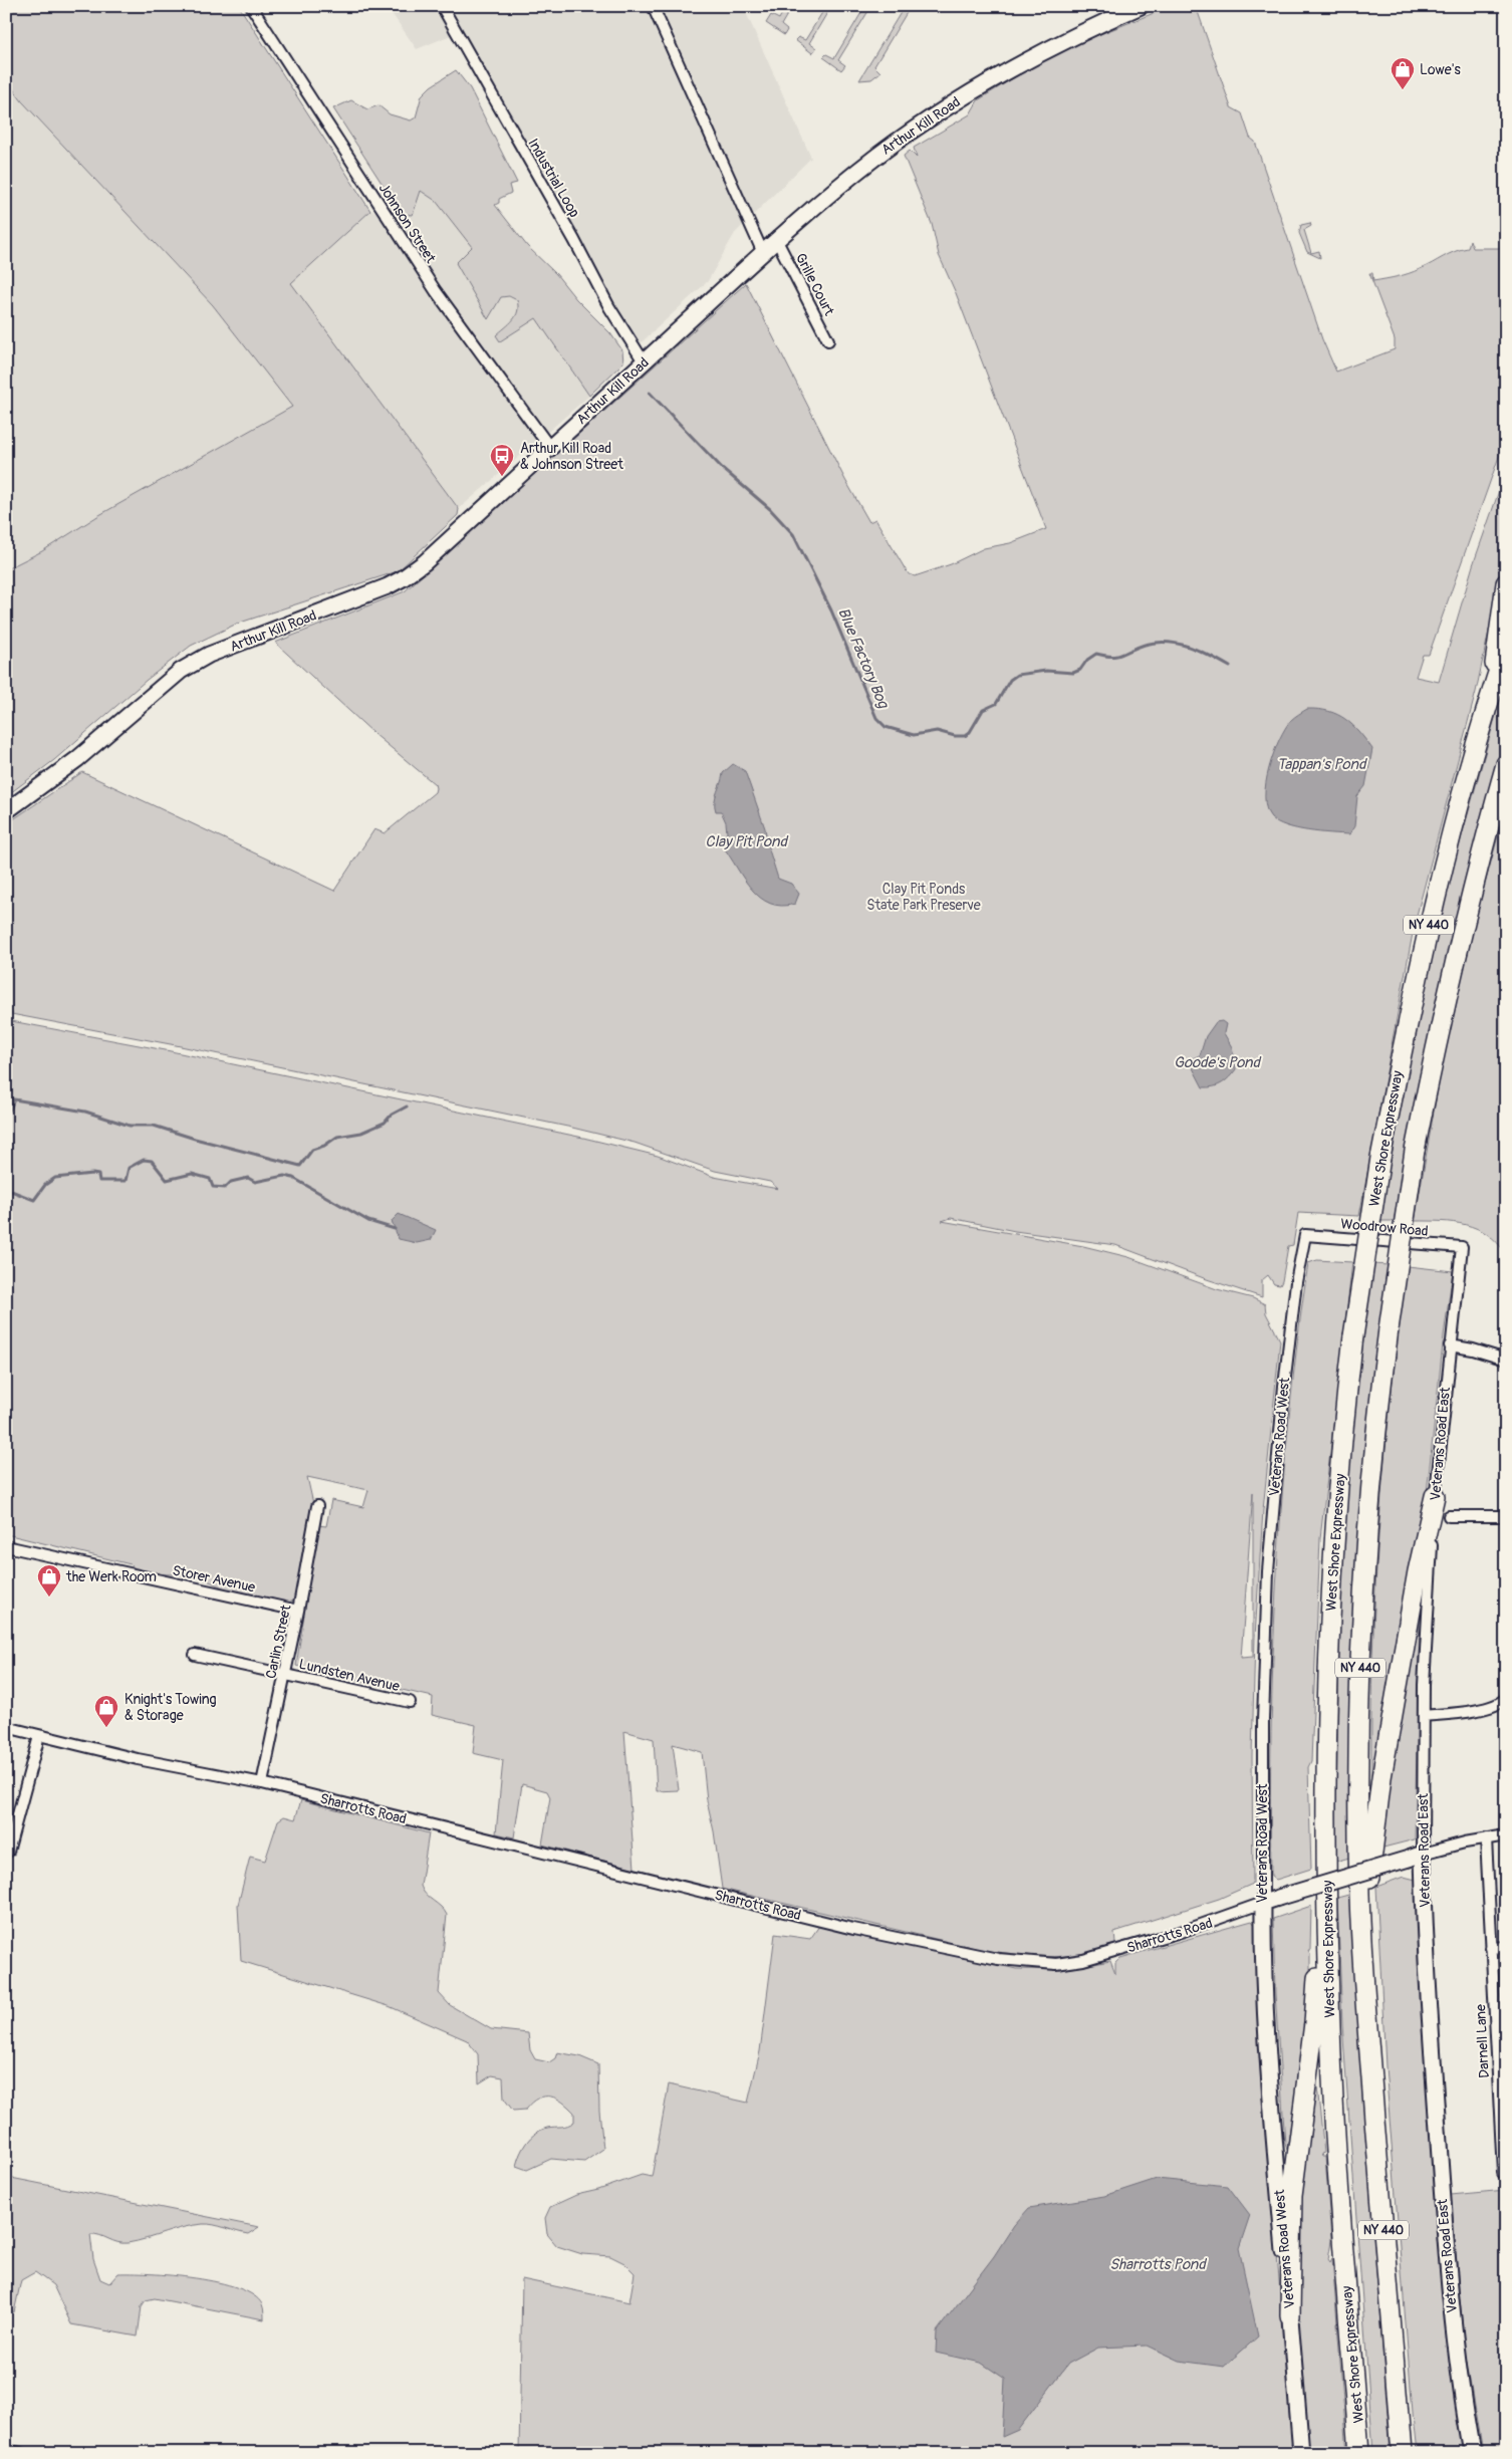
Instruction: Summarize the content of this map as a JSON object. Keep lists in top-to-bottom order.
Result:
{
  "streets": {
    "highway": ["NY 440", "West Shore Expressway"],
    "street": [
      "Arthur Kill Road",
      "Industrial Loop",
      "Johnson Street",
      "Grille Court",
      "Woodrow Road",
      "Veterans Road West",
      "Veterans Road East",
      "Storer Avenue",
      "Carlin Street",
      "Lundsten Avenue",
      "Sharrotts Road",
      "Darnell Lane"
    ]
  },
  "crossings": [
    ["Arthur Kill Road", "Industrial Loop"],
    ["Arthur Kill Road", "Johnson Street"],
    ["Arthur Kill Road", "Grille Court"],
    ["Woodrow Road", "Veterans Road West"],
    ["Woodrow Road", "Veterans Road East"],
    ["Veterans Road West", "Sharrotts Road"],
    ["Veterans Road East", "Sharrotts Road"],
    ["Storer Avenue", "Carlin Street"],
    ["Carlin Street", "Lundsten Avenue"],
    ["Carlin Street", "Sharrotts Road"],
    ["Sharrotts Road", "Darnell Lane"]
  ],
  "water": [
    "Blue Factory Bog",
    "Tappan's Pond",
    "Clay Pit Pond",
    "Goode's Pond",
    "Sharrotts Pond"
  ],
  "parks": ["Clay Pit Ponds State Park Preserve"],
  "places": {
    "shop": ["Lowe's", "the Werk Room", "Knight's Towing & Storage"],
    "bus stop": ["Arthur Kill Road & Johnson Street"]
  }
}
